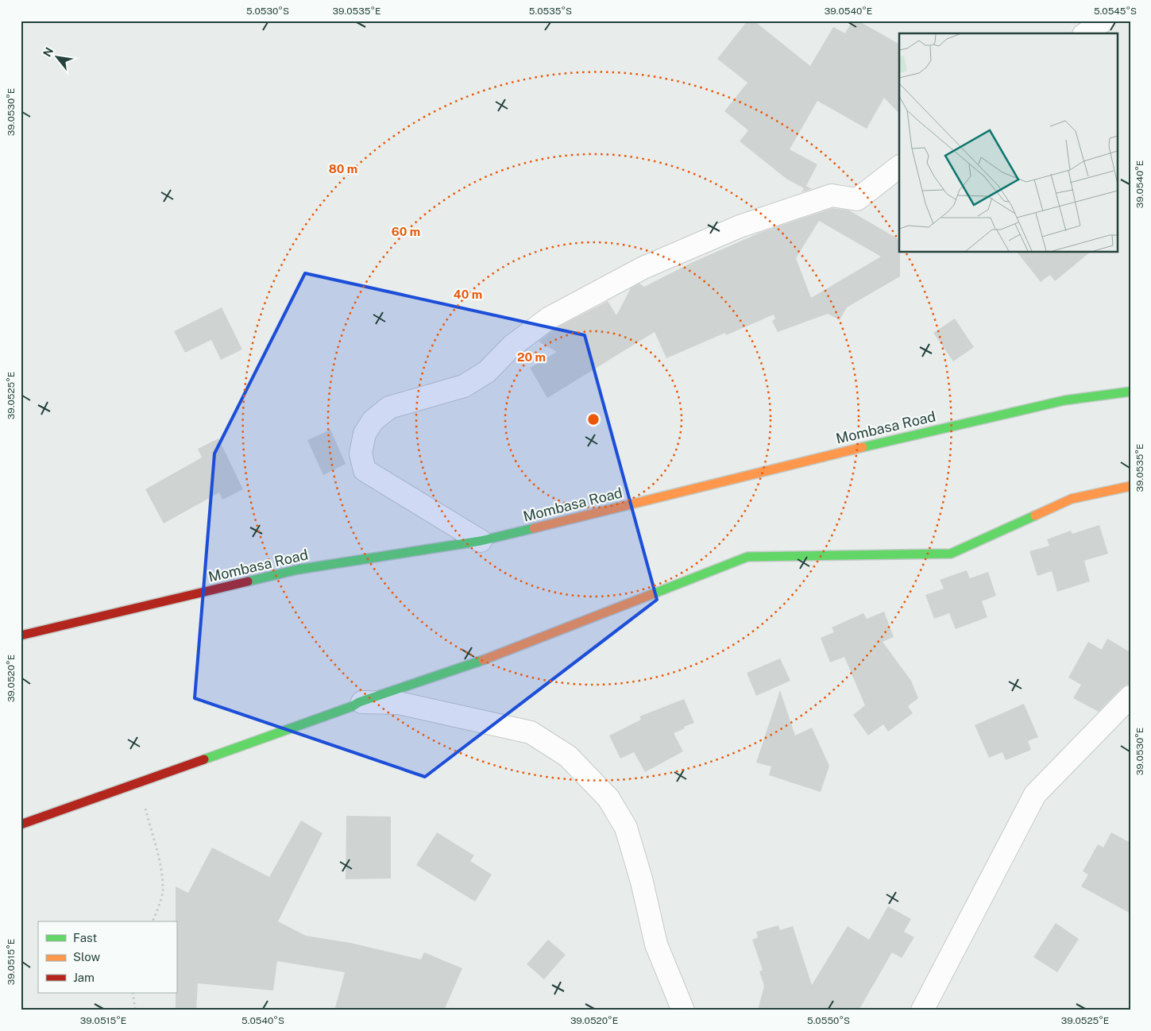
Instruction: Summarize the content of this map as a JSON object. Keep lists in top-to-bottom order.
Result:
{
  "streets": {
    "main road": ["Mombasa Road"]
  },
  "legend": ["Fast", "Slow", "Jam"],
  "north": "top left",
  "coordinates": [
    "5.0530°S",
    "39.0535°E",
    "5.0535°S",
    "39.0540°E",
    "5.0545°S",
    "39.0530°E",
    "39.0525°E",
    "39.0520°E",
    "39.0515°E",
    "5.0540°S",
    "5.0550°S"
  ],
  "rings": [
    "80 m",
    "60 m",
    "40 m",
    "20 m"
  ]
}
